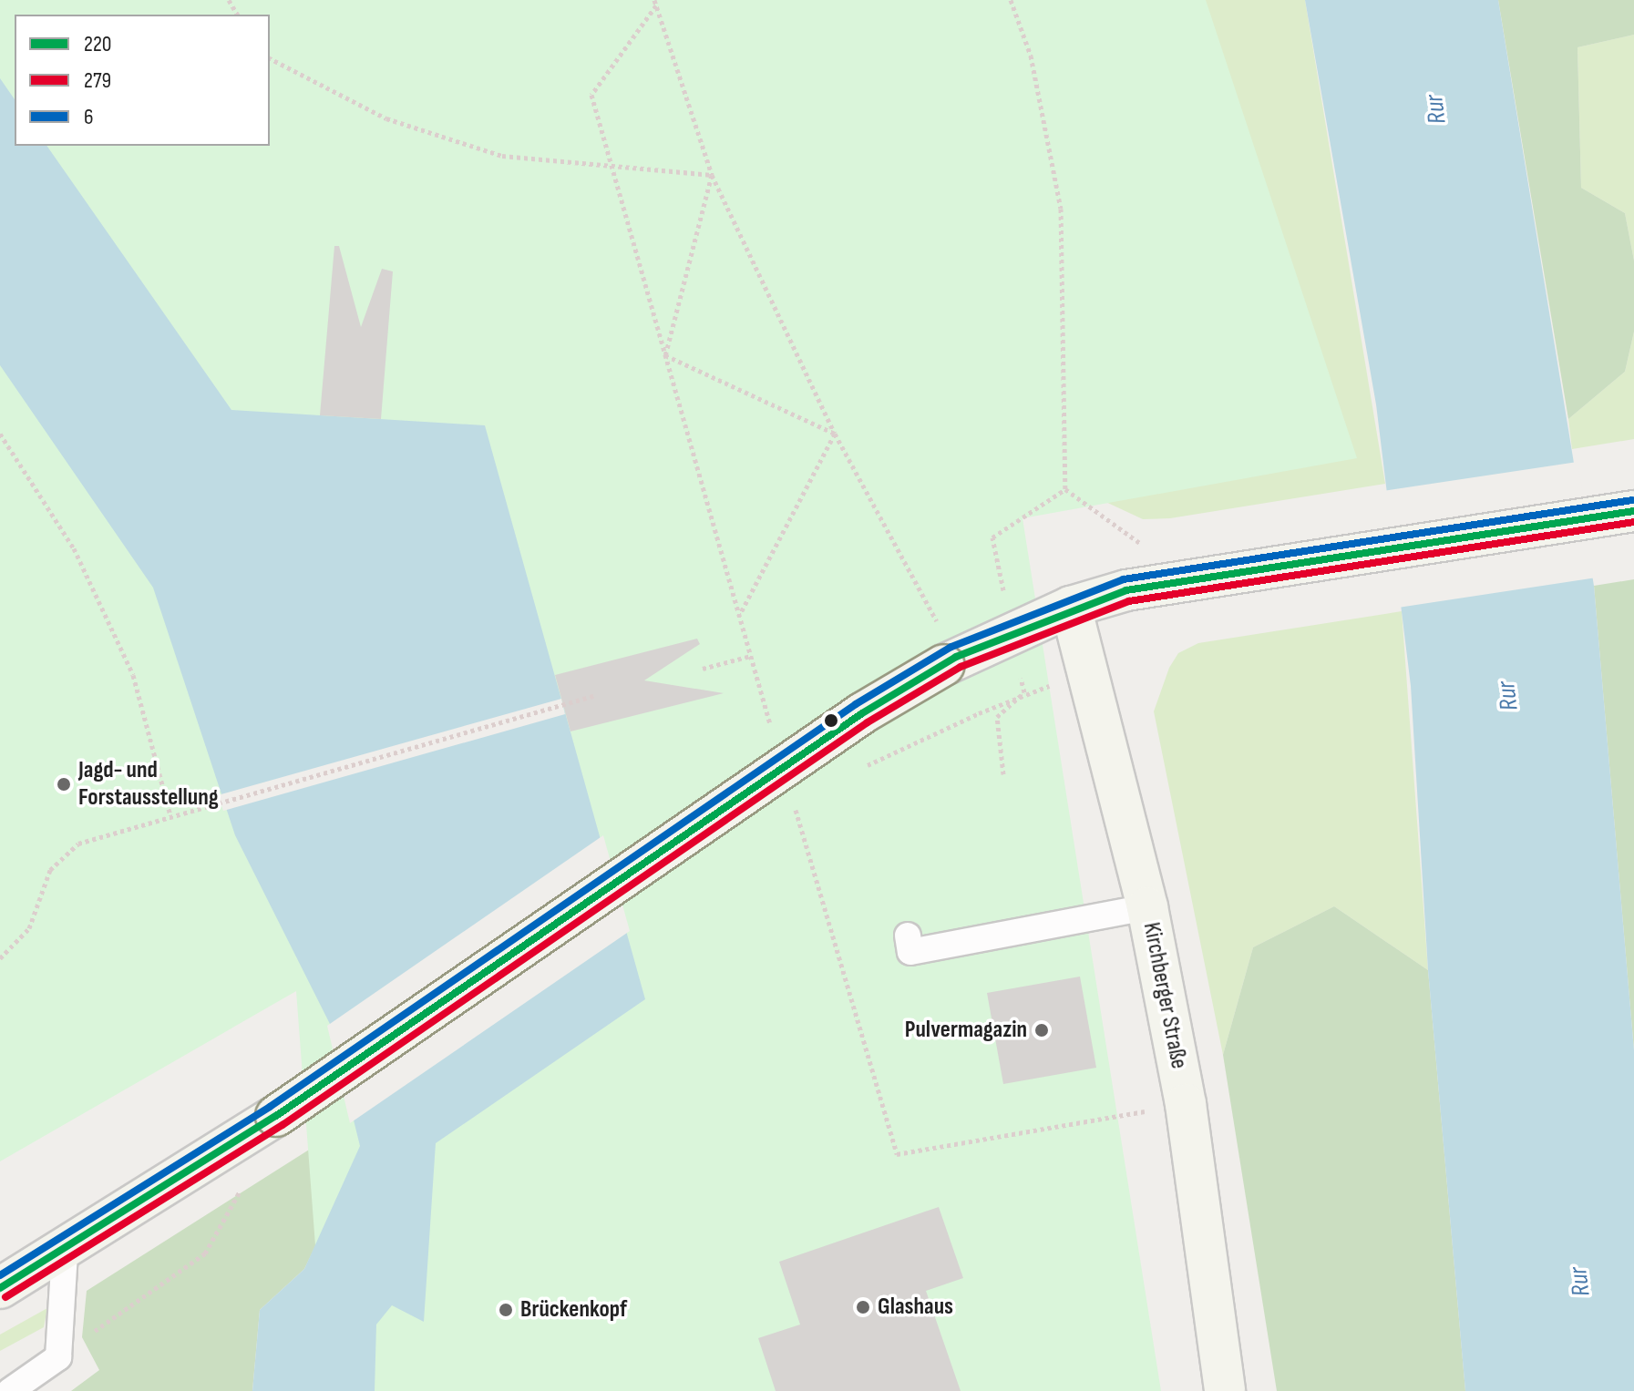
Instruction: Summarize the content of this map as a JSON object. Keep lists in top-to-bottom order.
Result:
{
  "streets": {
    "main road": ["Kirchberger Straße"]
  },
  "water": ["Rur"],
  "places": [
    "Jagd- und Forstausstellung",
    "Pulvermagazin",
    "Glashaus",
    "Brückenkopf"
  ],
  "lines": ["transit line 6", "transit line 220", "transit line 279"],
  "legend": ["220", "279", "6"]
}
